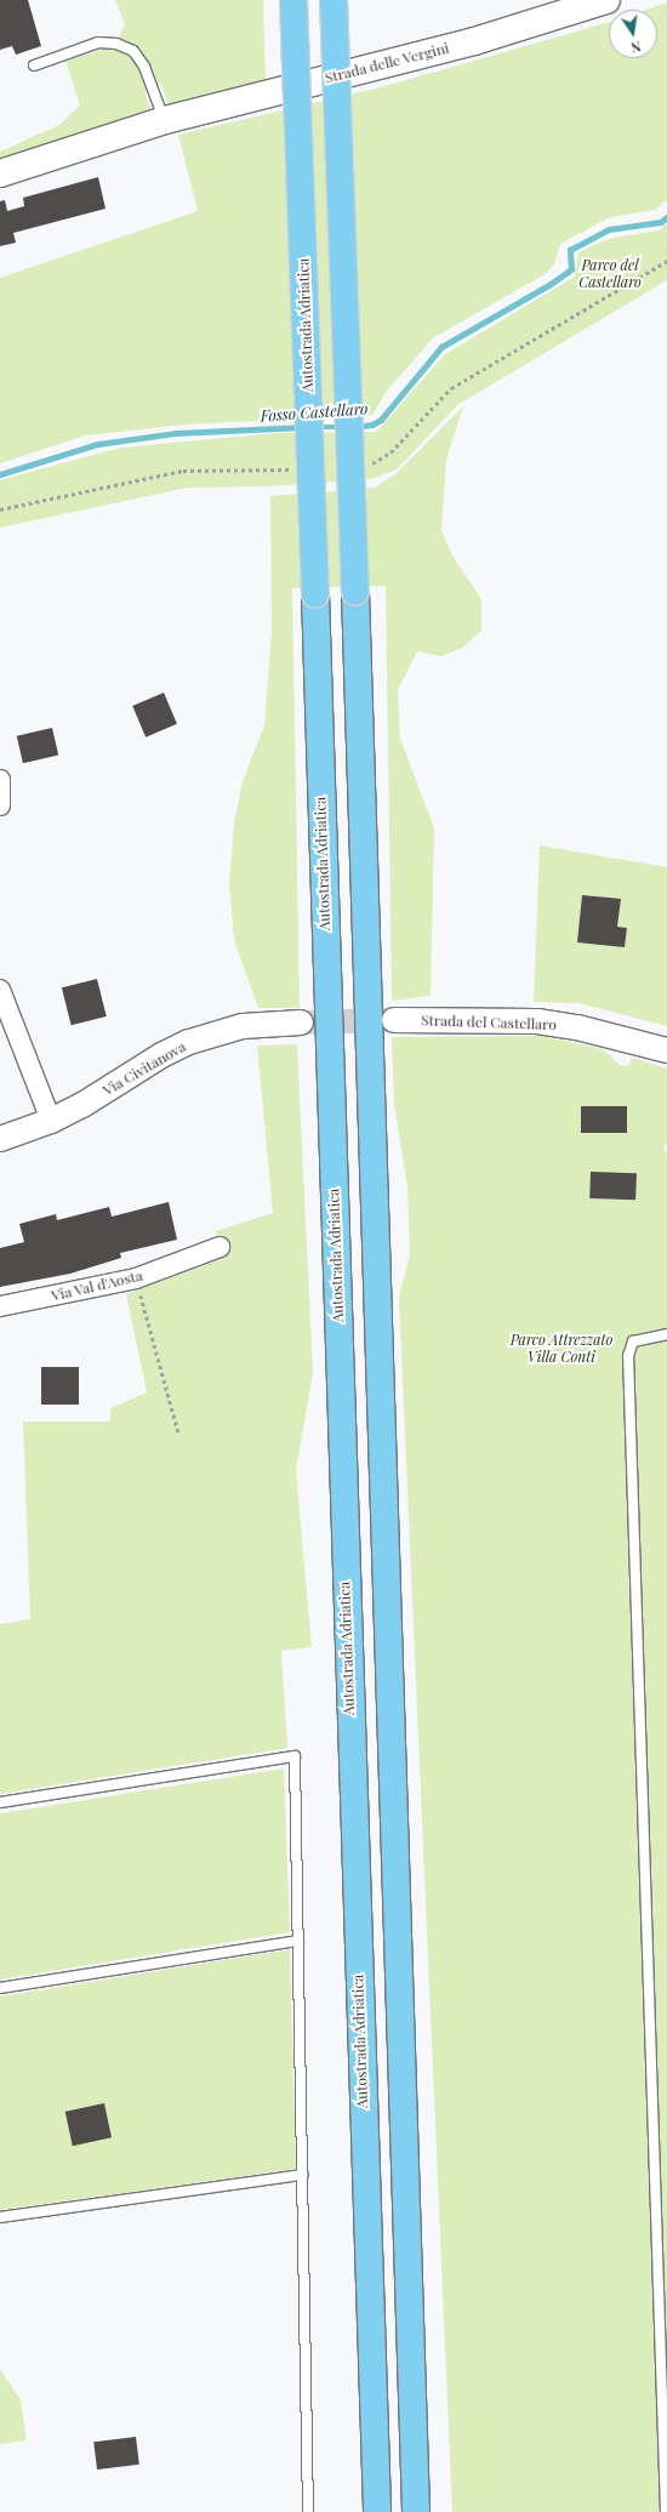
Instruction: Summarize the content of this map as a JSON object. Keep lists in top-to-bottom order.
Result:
{
  "streets": {
    "highway": ["Autostrada Adriatica"],
    "main road": ["Strada delle Vergini"],
    "street": ["Strada del Castellaro", "Via Civitanova", "Via Val d'Aosta"]
  },
  "water": ["Fosso Castellaro"],
  "parks": ["Parco del Castellaro", "Parco Attrezzato Villa Conti"],
  "north": "bottom"
}
